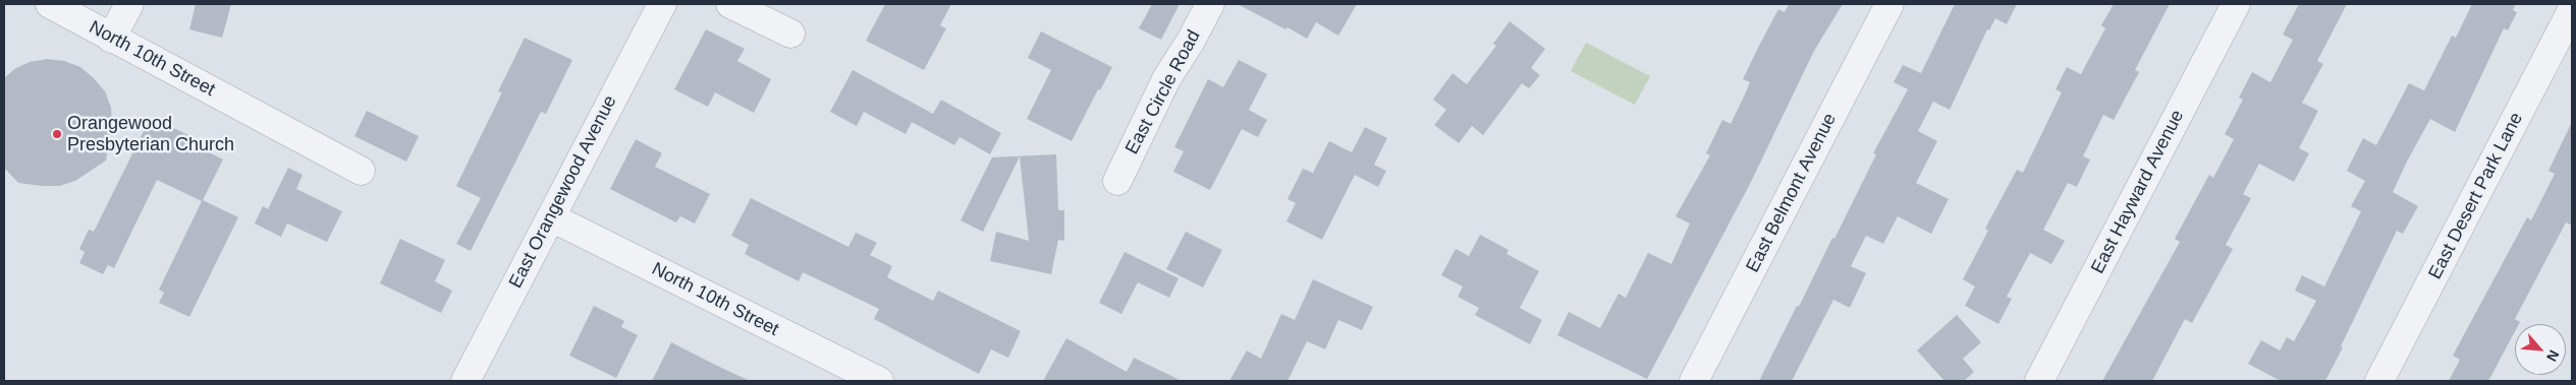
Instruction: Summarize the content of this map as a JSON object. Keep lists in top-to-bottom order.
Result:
{
  "streets": {
    "street": [
      "North 10th Street",
      "East Circle Road",
      "East Orangewood Avenue",
      "East Hayward Avenue",
      "East Belmont Avenue",
      "East Desert Park Lane"
    ]
  },
  "crossings": [
    ["North 10th Street", "East Orangewood Avenue"]
  ],
  "places": ["Orangewood Presbyterian Church"],
  "north": "bottom right"
}
